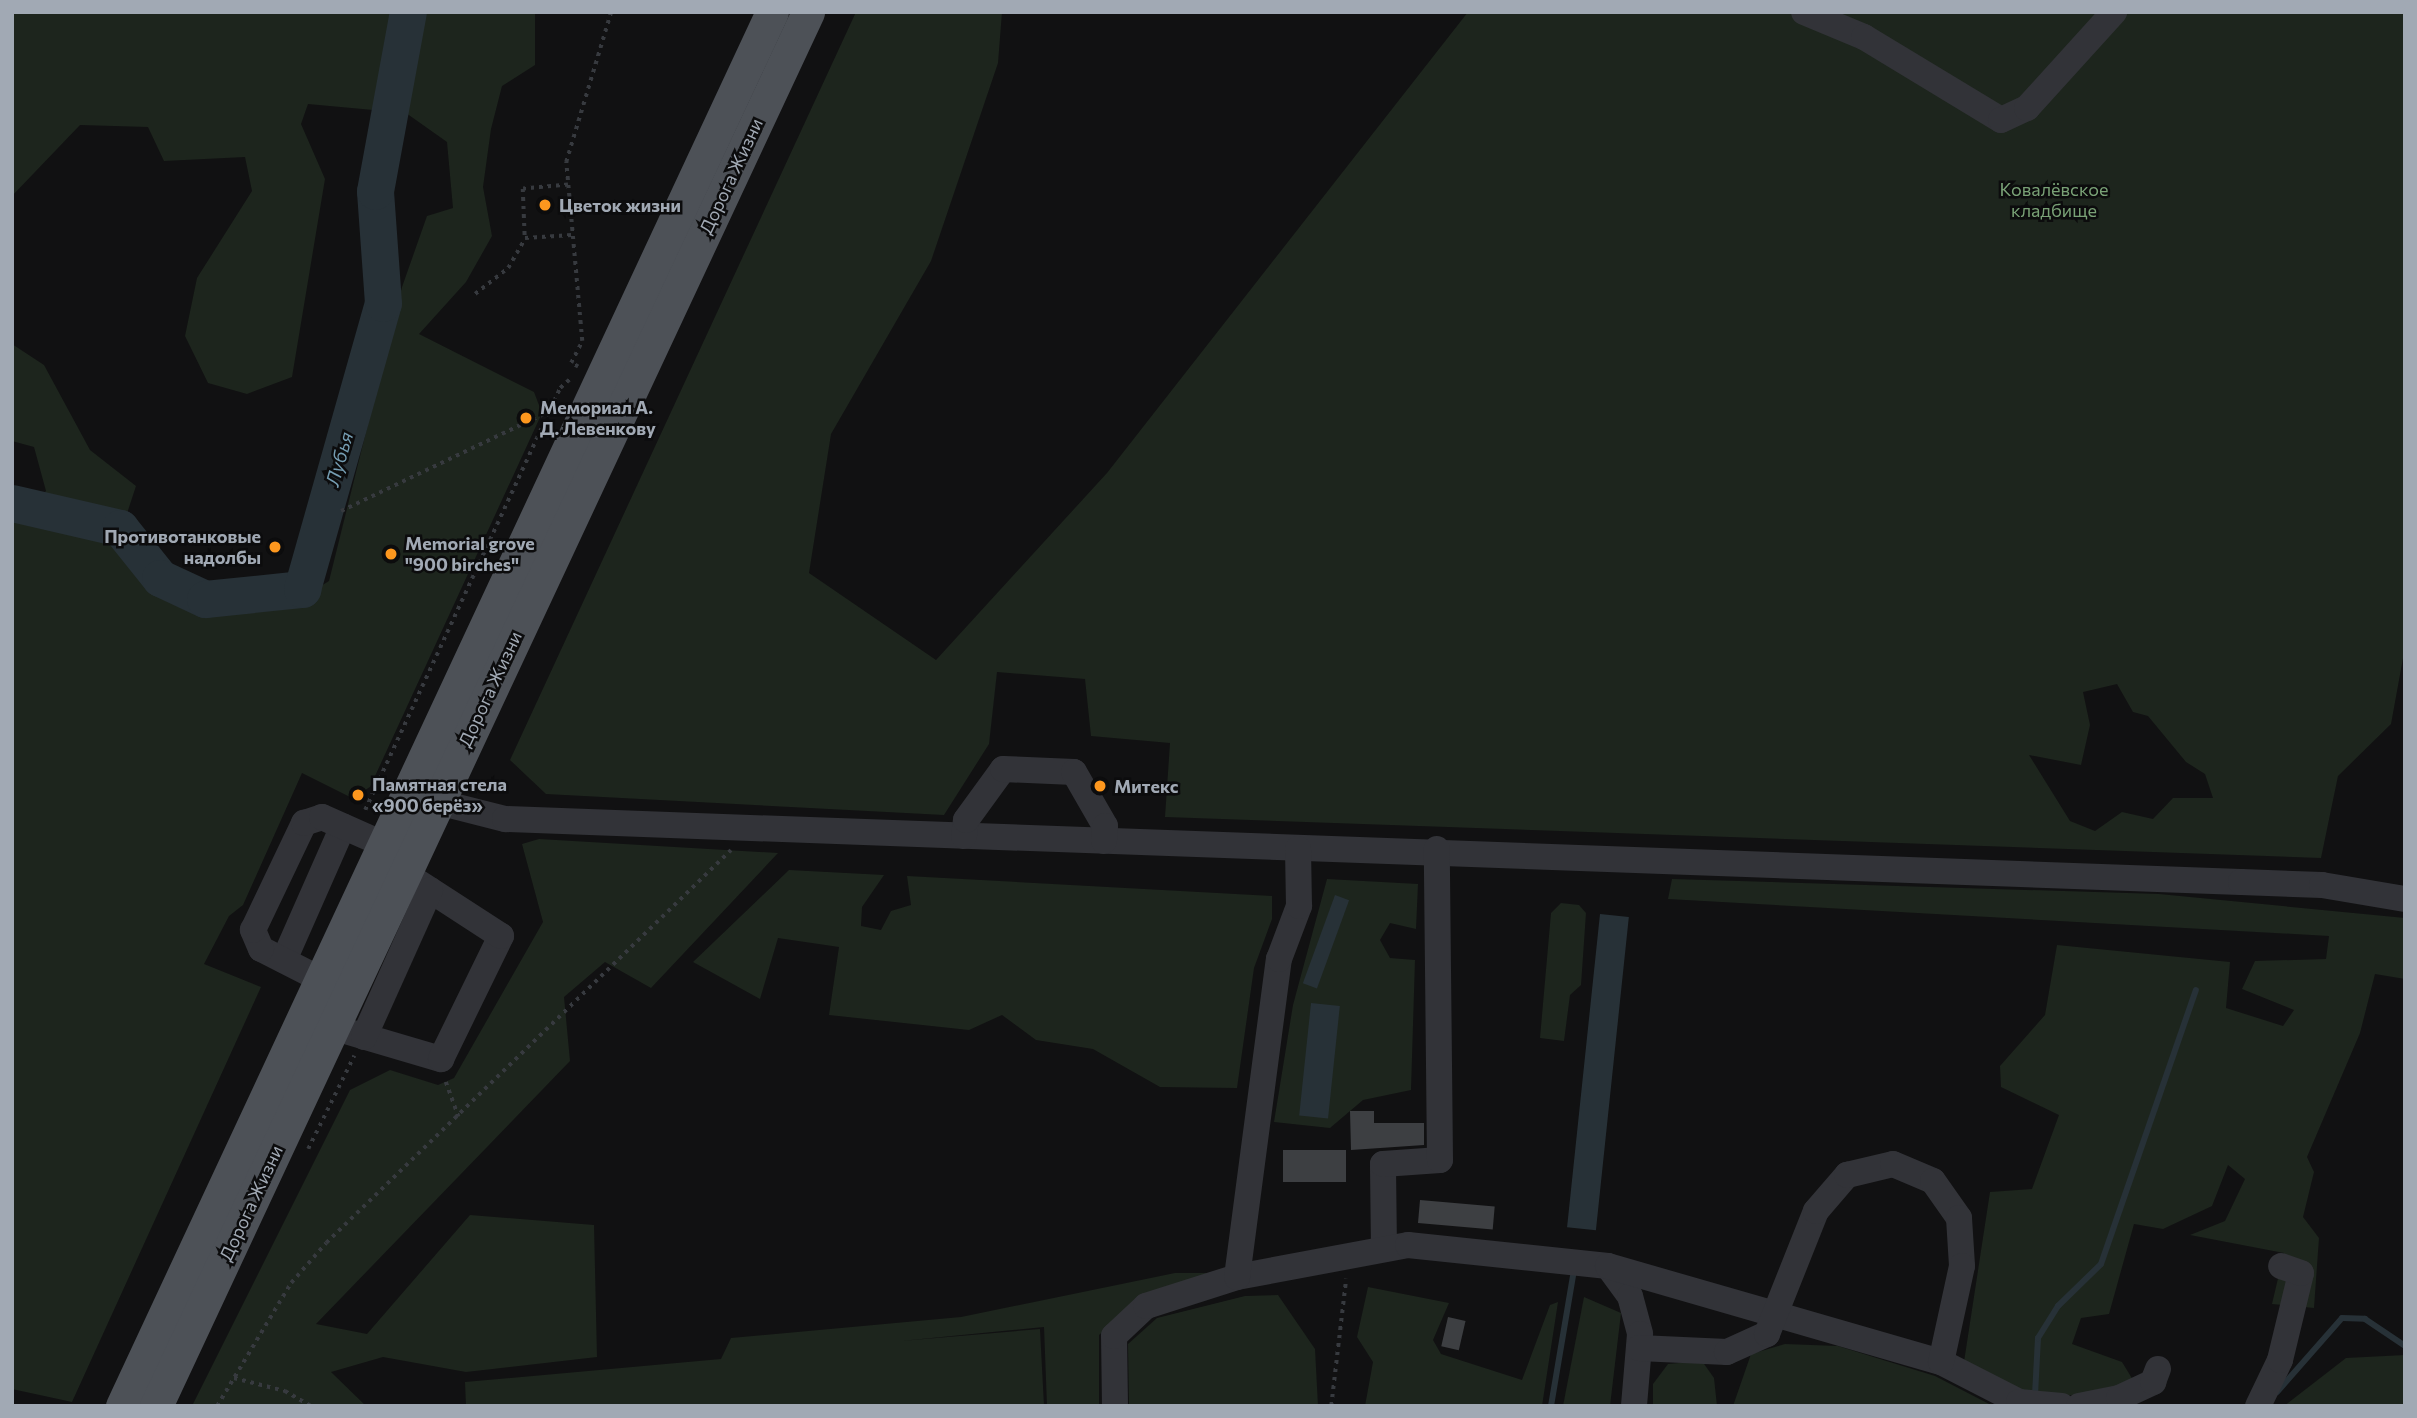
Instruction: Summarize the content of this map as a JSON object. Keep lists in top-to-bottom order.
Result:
{
  "streets": {
    "main road": ["Дорога Жизни"]
  },
  "water": ["Лубья"],
  "parks": ["Ковалёвское кладбище"],
  "places": [
    "Цветок жизни",
    "Мемориал А. Д. Левенкову",
    "Противотанковые надолбы",
    "Memorial grove \"900 birches\"",
    "Митекс",
    "Памятная стела «900 берёз»"
  ]
}
